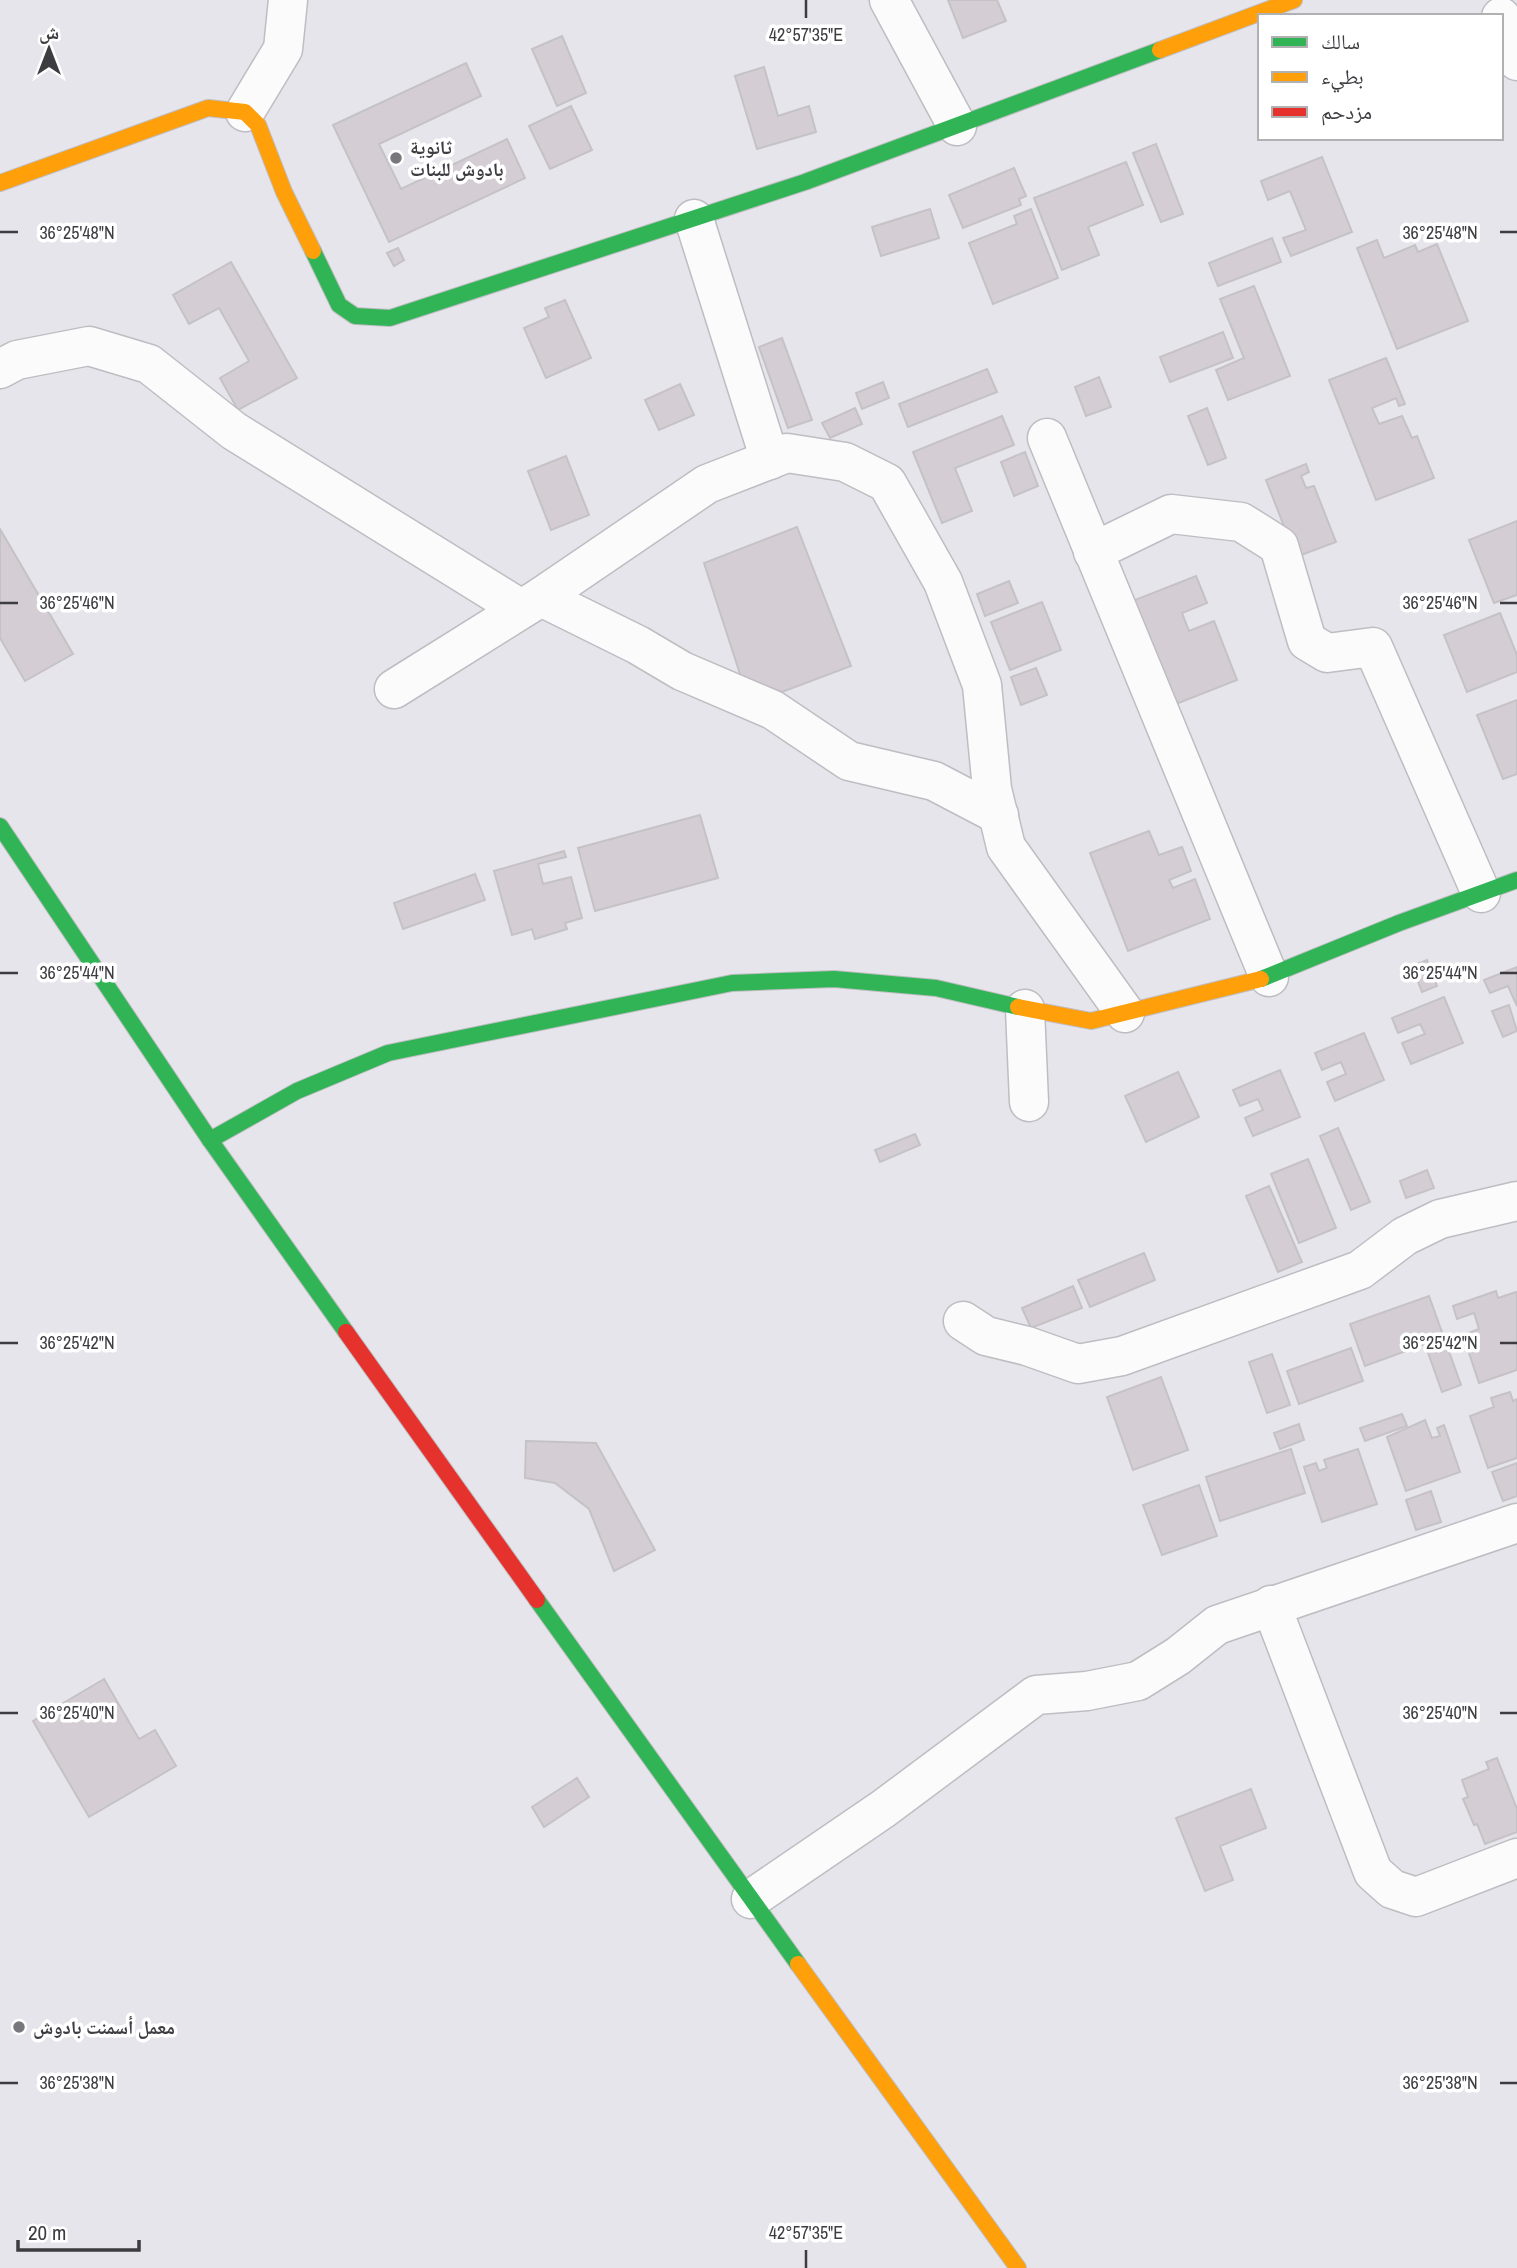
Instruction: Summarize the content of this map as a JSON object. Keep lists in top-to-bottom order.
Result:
{
  "places": ["ثانوية بادوش للبنات", "معمل أسمنت بادوش"],
  "legend": ["سالك", "بطيء", "مزدحم"],
  "scale_bar": "20 m",
  "north": "top",
  "coordinates": [
    "42°57'35\"E",
    "36°25'48\"N",
    "36°25'46\"N",
    "36°25'44\"N",
    "36°25'42\"N",
    "36°25'40\"N",
    "36°25'38\"N"
  ]
}
